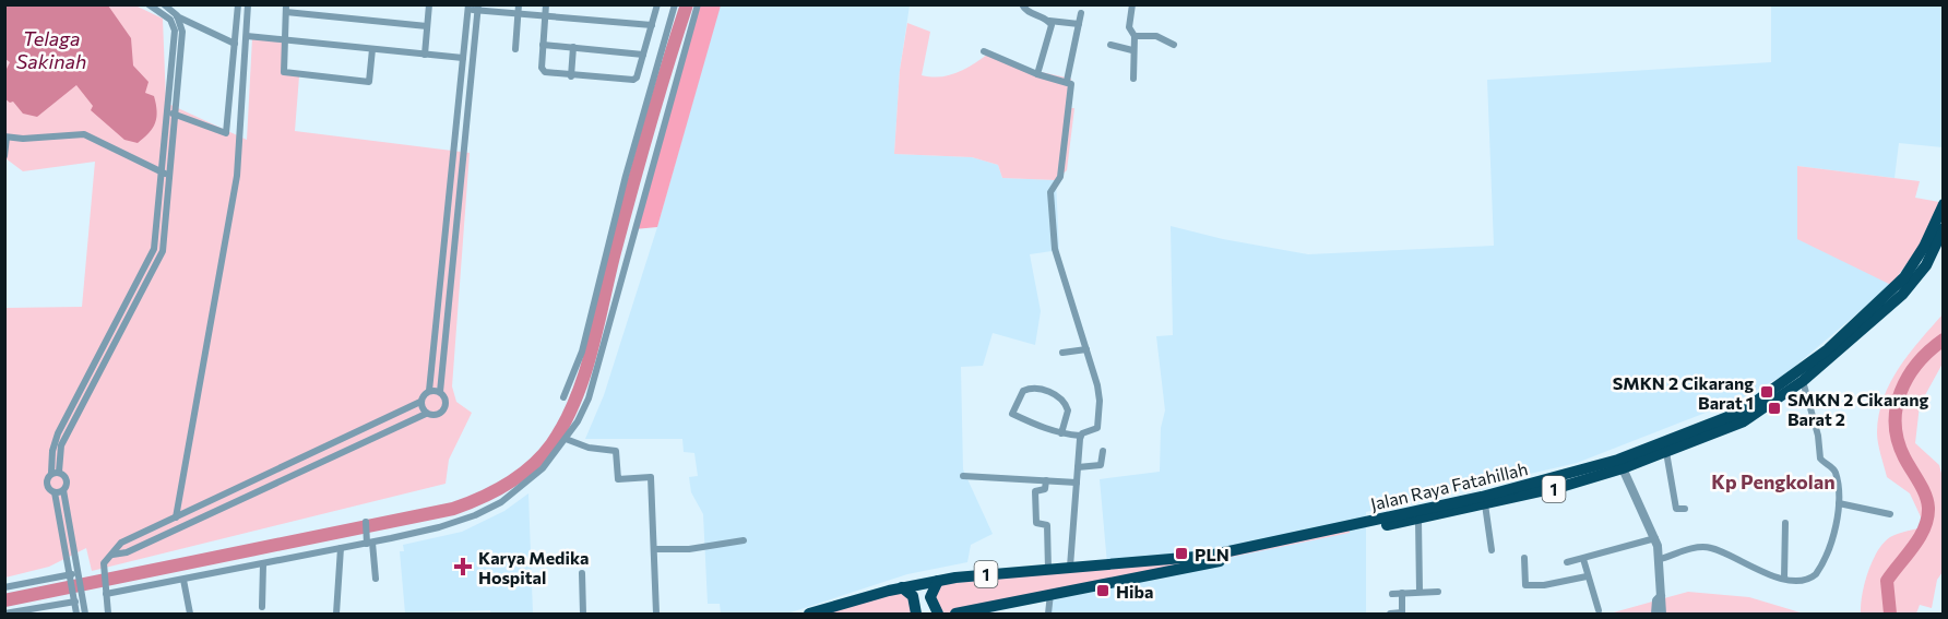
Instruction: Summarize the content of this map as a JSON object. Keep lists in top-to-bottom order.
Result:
{
  "streets": {
    "highway": ["Jalan Raya Fatahillah", "1"]
  },
  "crossings": [
    ["Jalan Raya Fatahillah", "1"]
  ],
  "districts": ["Kp Pengkolan"],
  "water": ["Telaga Sakinah"],
  "places": {
    "transit": [
      "SMKN 2 Cikarang Barat 1",
      "SMKN 2 Cikarang Barat 2",
      "PLN",
      "Hiba"
    ],
    "health": ["Karya Medika Hospital"]
  }
}
